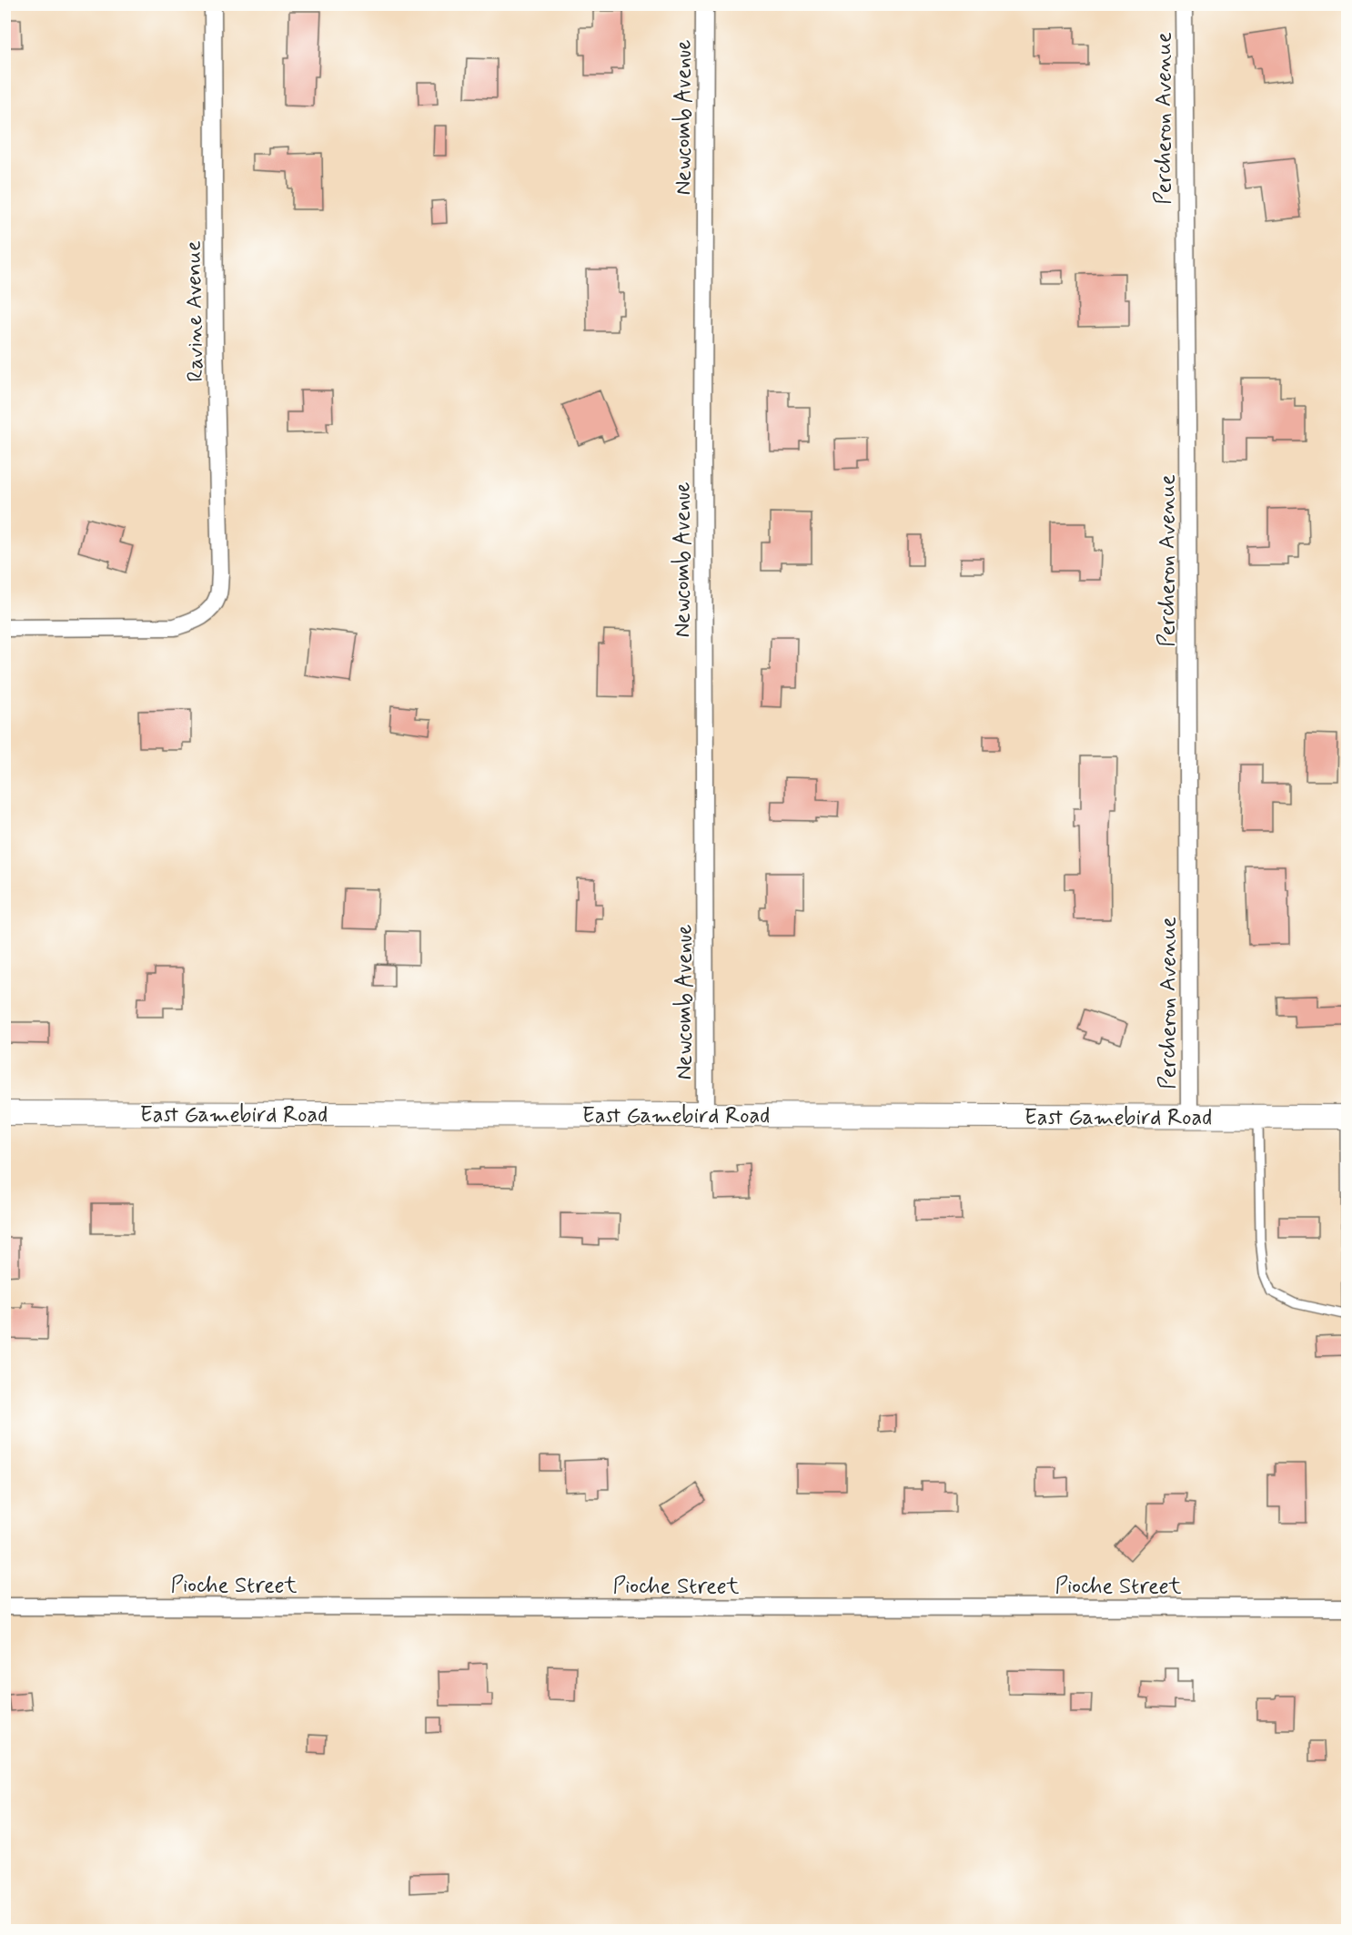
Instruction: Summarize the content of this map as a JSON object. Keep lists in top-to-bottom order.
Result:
{
  "streets": {
    "main road": ["East Gamebird Road"],
    "street": [
      "Newcomb Avenue",
      "Percheron Avenue",
      "Ravine Avenue",
      "Pioche Street"
    ]
  },
  "crossings": [
    ["Newcomb Avenue", "East Gamebird Road"],
    ["Percheron Avenue", "East Gamebird Road"]
  ]
}
